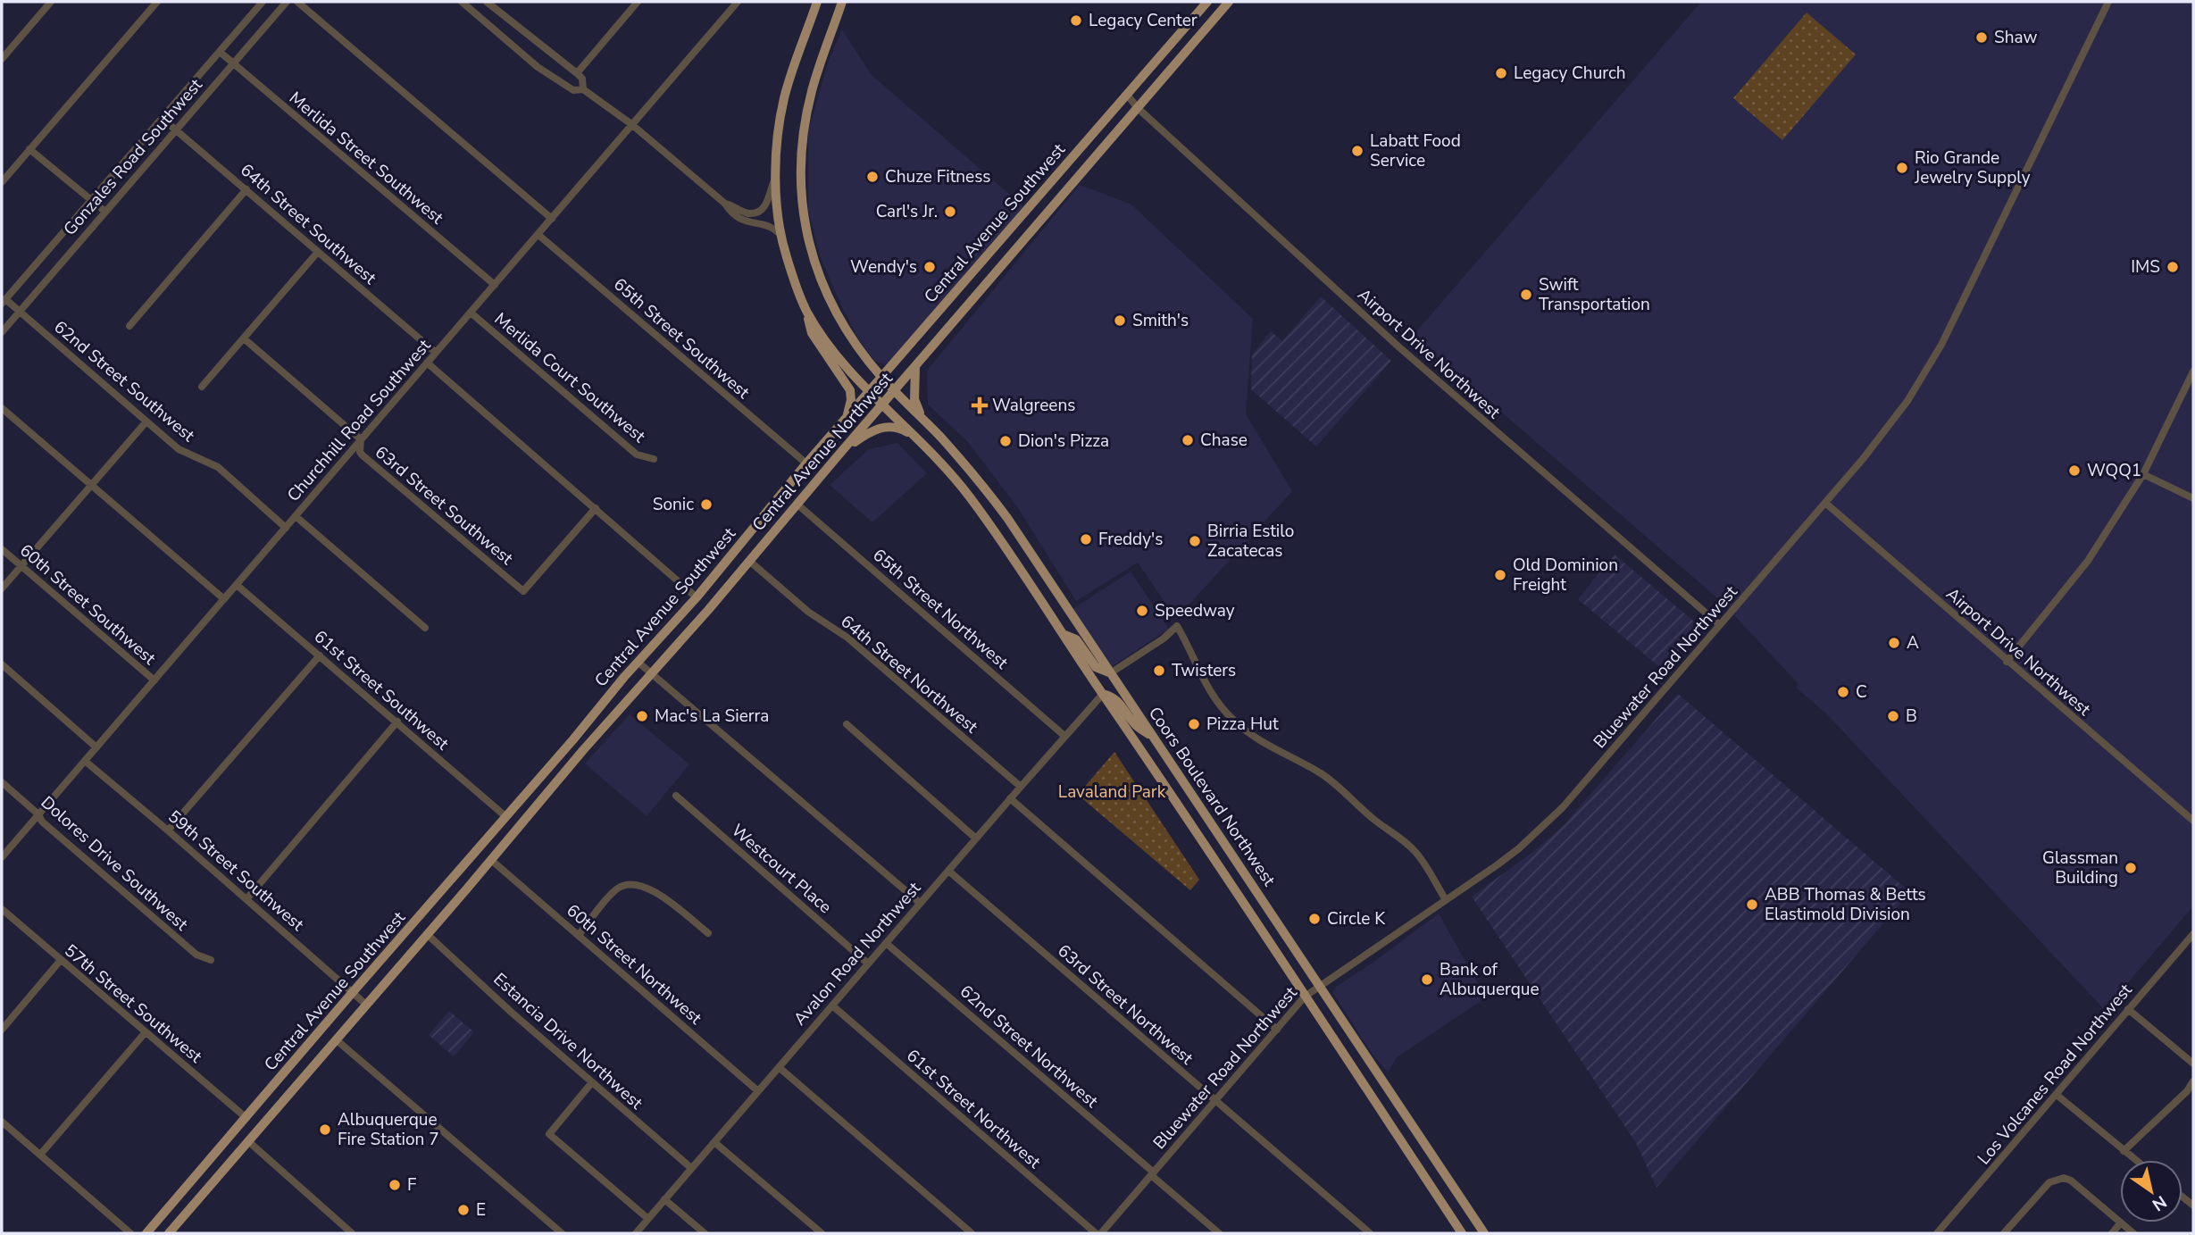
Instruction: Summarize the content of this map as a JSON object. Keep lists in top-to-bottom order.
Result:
{
  "streets": {
    "main road": ["Central Avenue Southwest", "Central Avenue Northwest", "Coors Boulevard Northwest"],
    "street": [
      "Gonzales Road Southwest",
      "Merlida Street Southwest",
      "64th Street Southwest",
      "65th Street Southwest",
      "Airport Drive Northwest",
      "Merlida Court Southwest",
      "62nd Street Southwest",
      "Churchhill Road Southwest",
      "63rd Street Southwest",
      "60th Street Southwest",
      "65th Street Northwest",
      "Bluewater Road Northwest",
      "64th Street Northwest",
      "61st Street Southwest",
      "Dolores Drive Southwest",
      "Westcourt Place",
      "59th Street Southwest",
      "Avalon Road Northwest",
      "60th Street Northwest",
      "57th Street Southwest",
      "63rd Street Northwest",
      "Estancia Drive Northwest",
      "62nd Street Northwest",
      "Los Volcanes Road Northwest",
      "61st Street Northwest"
    ]
  },
  "crossings": [
    ["Gonzales Road Southwest", "Merlida Street Southwest"],
    ["Gonzales Road Southwest", "64th Street Southwest"],
    ["Gonzales Road Southwest", "62nd Street Southwest"],
    ["Merlida Street Southwest", "Churchhill Road Southwest"],
    ["Central Avenue Southwest", "65th Street Southwest"],
    ["Central Avenue Southwest", "Airport Drive Northwest"],
    ["Central Avenue Southwest", "61st Street Southwest"],
    ["Central Avenue Southwest", "Coors Boulevard Northwest"],
    ["Central Avenue Southwest", "59th Street Southwest"],
    ["Central Avenue Southwest", "57th Street Southwest"],
    ["64th Street Southwest", "Churchhill Road Southwest"],
    ["65th Street Southwest", "Churchhill Road Southwest"],
    ["Airport Drive Northwest", "Central Avenue Northwest"],
    ["Airport Drive Northwest", "Bluewater Road Northwest"],
    ["Merlida Court Southwest", "Churchhill Road Southwest"],
    ["62nd Street Southwest", "Churchhill Road Southwest"],
    ["Churchhill Road Southwest", "63rd Street Southwest"],
    ["Churchhill Road Southwest", "60th Street Southwest"],
    ["Churchhill Road Southwest", "61st Street Southwest"],
    ["Churchhill Road Southwest", "Dolores Drive Southwest"],
    ["Churchhill Road Southwest", "59th Street Southwest"],
    ["Central Avenue Northwest", "65th Street Northwest"],
    ["Central Avenue Northwest", "64th Street Northwest"],
    ["Central Avenue Northwest", "Coors Boulevard Northwest"],
    ["Central Avenue Northwest", "59th Street Southwest"],
    ["Central Avenue Northwest", "60th Street Northwest"],
    ["Central Avenue Northwest", "Estancia Drive Northwest"],
    ["65th Street Northwest", "Avalon Road Northwest"],
    ["Bluewater Road Northwest", "Coors Boulevard Northwest"],
    ["Bluewater Road Northwest", "63rd Street Northwest"],
    ["Bluewater Road Northwest", "62nd Street Northwest"],
    ["64th Street Northwest", "Avalon Road Northwest"],
    ["Coors Boulevard Northwest", "Avalon Road Northwest"],
    ["Westcourt Place", "Avalon Road Northwest"],
    ["Avalon Road Northwest", "60th Street Northwest"],
    ["Avalon Road Northwest", "63rd Street Northwest"],
    ["Avalon Road Northwest", "Estancia Drive Northwest"],
    ["Avalon Road Northwest", "62nd Street Northwest"],
    ["Avalon Road Northwest", "61st Street Northwest"]
  ],
  "parks": ["Lavaland Park"],
  "places": {
    "other": [
      "Legacy Center",
      "Shaw",
      "Legacy Church",
      "Labatt Food Service",
      "Rio Grande Jewelry Supply",
      "Chuze Fitness",
      "Carl's Jr.",
      "Wendy's",
      "IMS",
      "Swift Transportation",
      "Smith's",
      "Chase",
      "Dion's Pizza",
      "WQQ1",
      "Sonic",
      "Freddy's",
      "Birria Estilo Zacatecas",
      "Old Dominion Freight",
      "Speedway",
      "A",
      "Twisters",
      "C",
      "Mac's La Sierra",
      "B",
      "Pizza Hut",
      "Glassman Building",
      "ABB Thomas & Betts Elastimold Division",
      "Circle K",
      "Bank of Albuquerque",
      "Albuquerque Fire Station 7",
      "F",
      "E"
    ],
    "health": ["Walgreens"]
  },
  "north": "bottom right"
}
